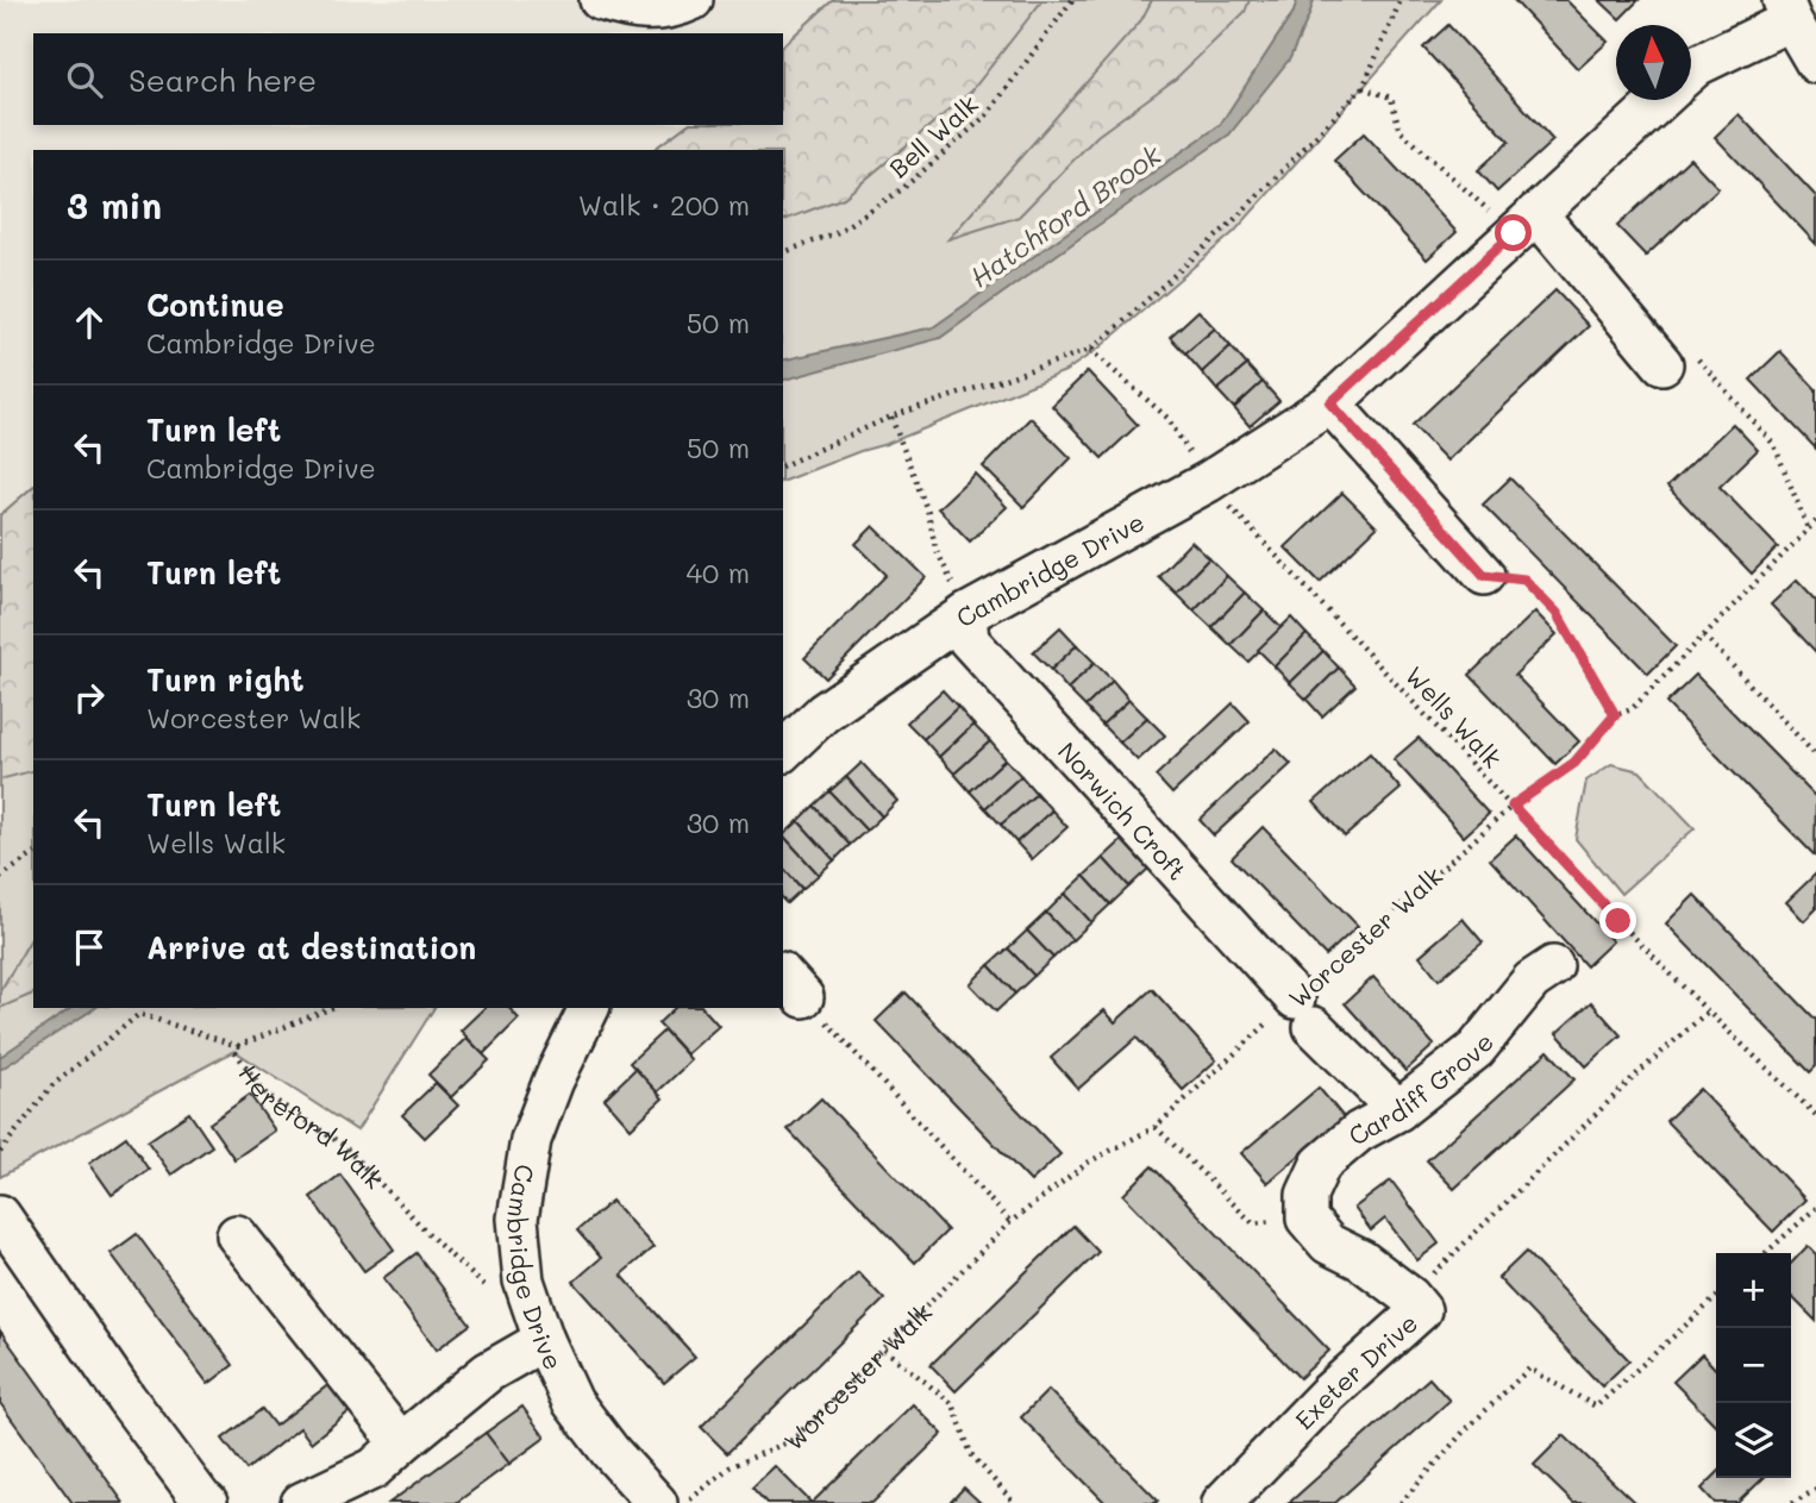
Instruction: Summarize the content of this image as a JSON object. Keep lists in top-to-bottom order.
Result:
{
  "streets": {
    "street": [
      "Cambridge Drive",
      "Norwich Croft",
      "Cardiff Grove",
      "Exeter Drive"
    ],
    "path": [
      "Bell Walk",
      "Wells Walk",
      "Worcester Walk",
      "Hereford Walk"
    ]
  },
  "crossings": [
    ["Cambridge Drive", "Wells Walk"],
    ["Cambridge Drive", "Norwich Croft"],
    ["Wells Walk", "Worcester Walk"],
    ["Norwich Croft", "Worcester Walk"],
    ["Norwich Croft", "Cardiff Grove"],
    ["Cardiff Grove", "Exeter Drive"]
  ],
  "water": ["Hatchford Brook"],
  "north": "top",
  "page": {
    "search": "Search here",
    "heading": ["3 min", "Walk · 200 m"],
    "list": [
      ["Continue", "Cambridge Drive", "50 m"],
      ["Turn left", "Cambridge Drive", "50 m"],
      ["Turn left", "40 m"],
      ["Turn right", "Worcester Walk", "30 m"],
      ["Turn left", "Wells Walk", "30 m"],
      "Arrive at destination"
    ],
    "map_buttons": ["+", "−"]
  }
}
